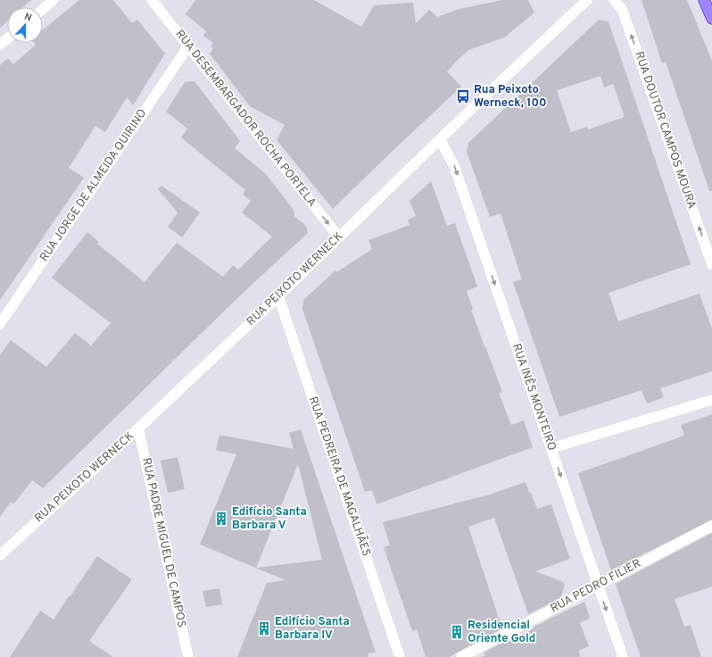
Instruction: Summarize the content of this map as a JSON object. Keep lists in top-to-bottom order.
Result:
{
  "streets": {
    "street": [
      "RUA DESEMBARGADOR ROCHA PORTELA",
      "RUA DOUTOR CAMPOS MOURA",
      "RUA JORGE DE ALMEIDA QUIRINO",
      "RUA PEIXOTO WERNECK",
      "RUA INÊS MONTEIRO",
      "RUA PEDREIRA DE MAGALHÃES",
      "RUA PADRE MIGUEL DE CAMPOS",
      "RUA PEDRO FILIER"
    ]
  },
  "crossings": [
    ["RUA DESEMBARGADOR ROCHA PORTELA", "RUA JORGE DE ALMEIDA QUIRINO"],
    ["RUA DESEMBARGADOR ROCHA PORTELA", "RUA PEIXOTO WERNECK"],
    ["RUA PEIXOTO WERNECK", "RUA INÊS MONTEIRO"],
    ["RUA PEIXOTO WERNECK", "RUA PEDREIRA DE MAGALHÃES"],
    ["RUA PEIXOTO WERNECK", "RUA PADRE MIGUEL DE CAMPOS"],
    ["RUA INÊS MONTEIRO", "RUA PEDRO FILIER"]
  ],
  "one_way": ["RUA DESEMBARGADOR ROCHA PORTELA", "RUA DOUTOR CAMPOS MOURA", "RUA INÊS MONTEIRO"],
  "places": {
    "bus stop": ["Rua Peixoto Werneck, 100"],
    "building": ["Edifício Santa Barbara V", "Edifício Santa Barbara IV", "Residencial Oriente Gold"]
  },
  "north": "top"
}
